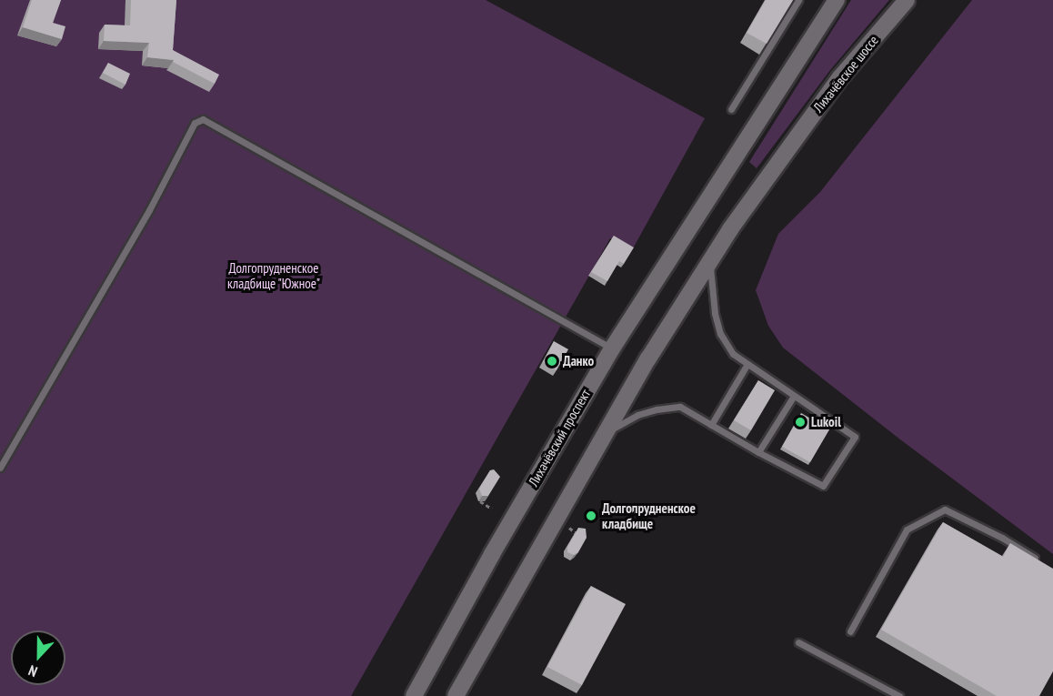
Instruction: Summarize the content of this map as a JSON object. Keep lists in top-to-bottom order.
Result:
{
  "streets": {
    "main road": ["Лихачёвское шоссе", "Лихачёвский проспект"]
  },
  "parks": ["Долгопрудненское кладбище \"Южное\""],
  "places": ["Данко", "Lukoil", "Долгопрудненское кладбище"],
  "north": "bottom"
}
